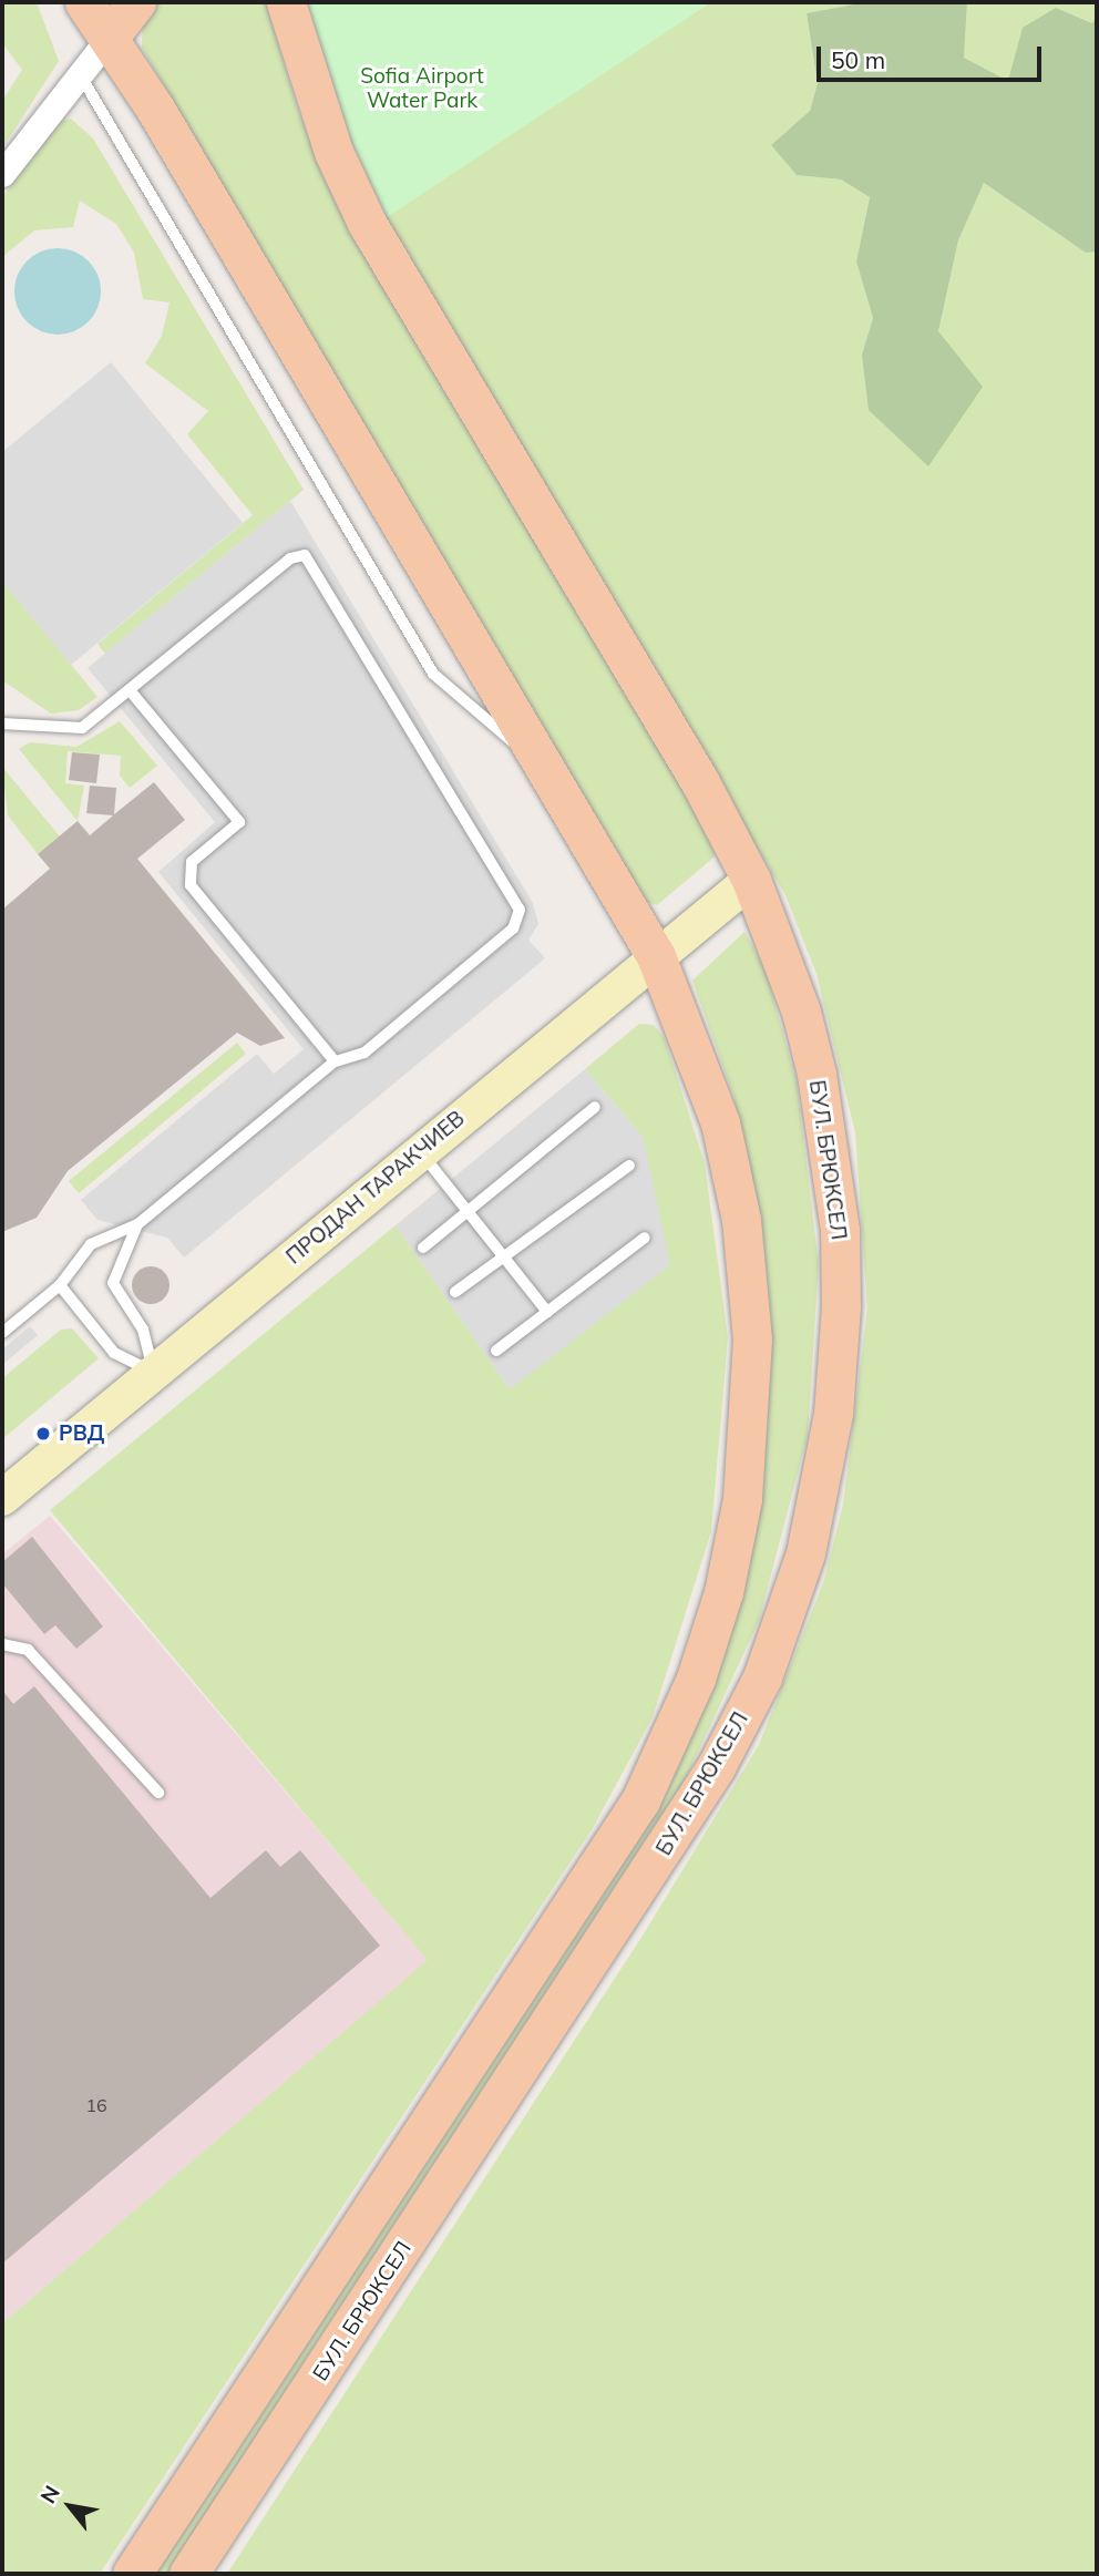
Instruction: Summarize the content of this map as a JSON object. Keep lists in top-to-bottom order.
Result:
{
  "streets": {
    "main road": ["БУЛ. БРЮКСЕЛ"],
    "street": ["ПРОДАН ТАРАКЧИЕВ"]
  },
  "crossings": [
    ["БУЛ. БРЮКСЕЛ", "ПРОДАН ТАРАКЧИЕВ"]
  ],
  "parks": ["Sofia Airport Water Park"],
  "places": ["РВД"],
  "house_numbers": ["16"],
  "scale_bar": "50 m",
  "north": "top left"
}
